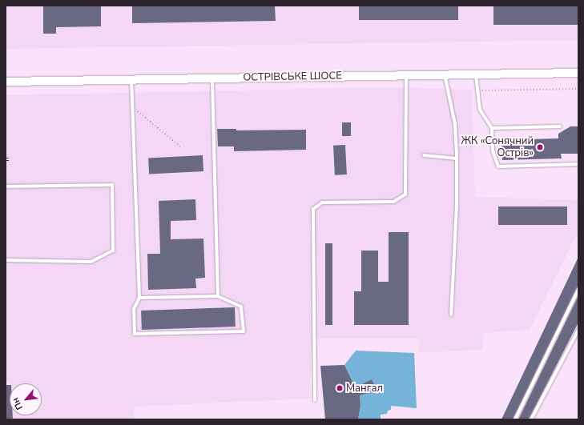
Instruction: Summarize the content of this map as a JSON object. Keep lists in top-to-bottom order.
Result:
{
  "streets": {
    "street": ["ОСТРІВСЬКЕ ШОСЕ"]
  },
  "places": ["ЖК «Сонячний Острів»", "Мангал"],
  "north": "bottom left"
}
